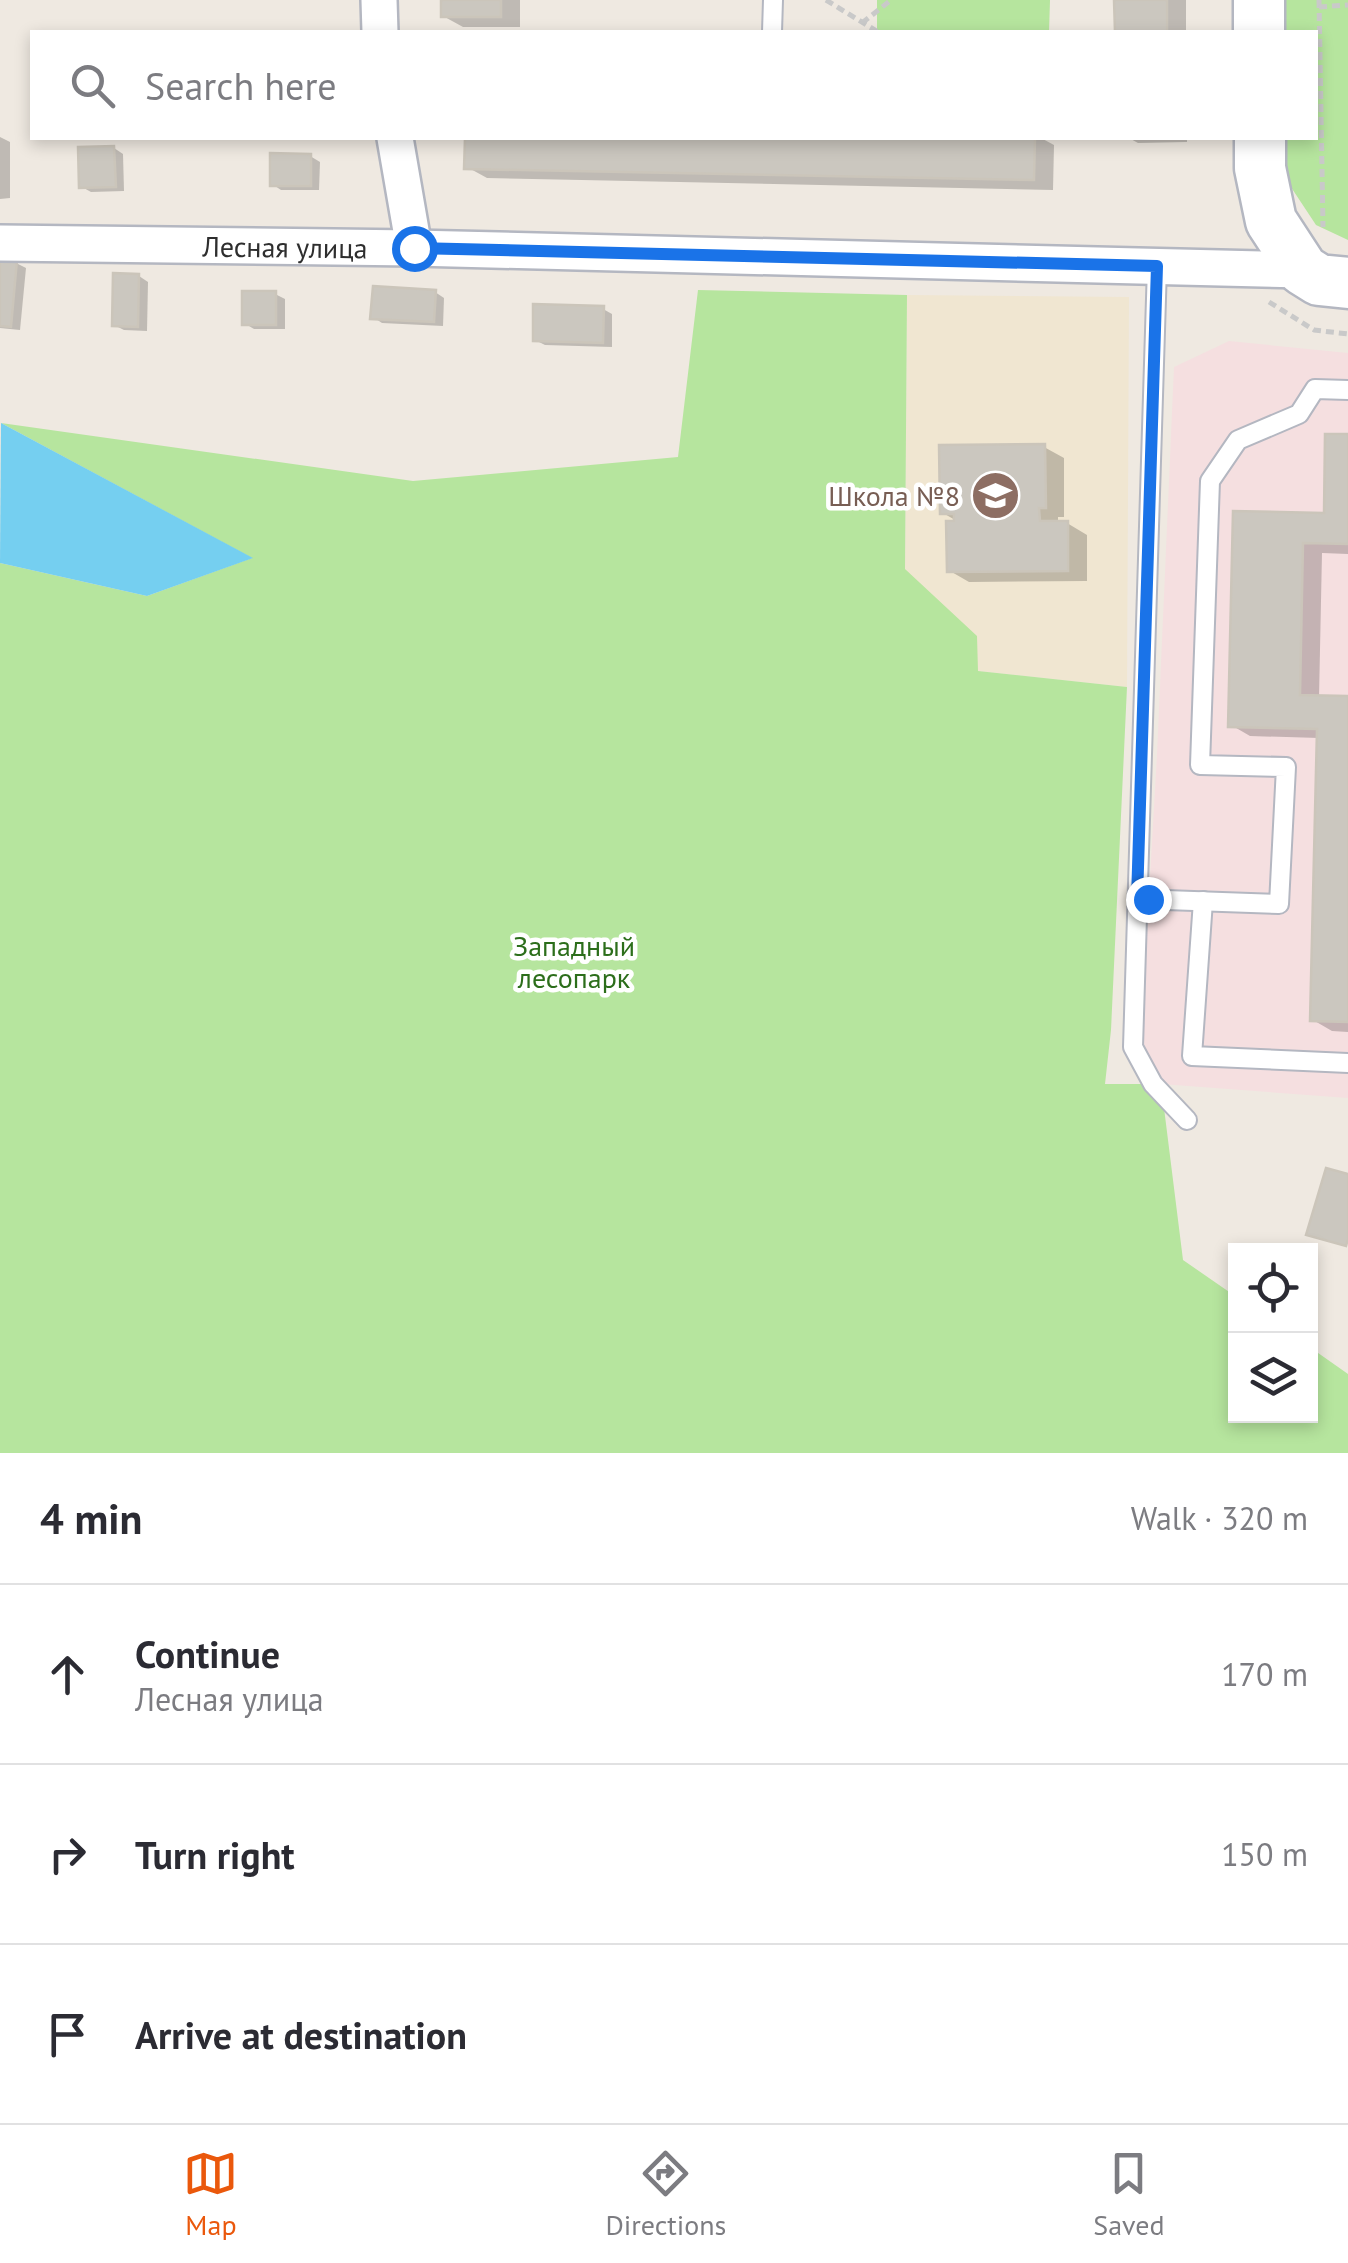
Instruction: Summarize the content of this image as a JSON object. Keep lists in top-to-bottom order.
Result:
{
  "streets": {
    "street": ["Лесная улица"]
  },
  "parks": ["Западный лесопарк"],
  "places": {
    "school or university": ["Школа №8"]
  },
  "page": {
    "search": "Search here",
    "heading": ["4 min", "Walk · 320 m"],
    "list": [
      ["Continue", "Лесная улица", "170 m"],
      ["Turn right", "150 m"],
      "Arrive at destination"
    ],
    "nav": ["Map", "Directions", "Saved"]
  }
}
